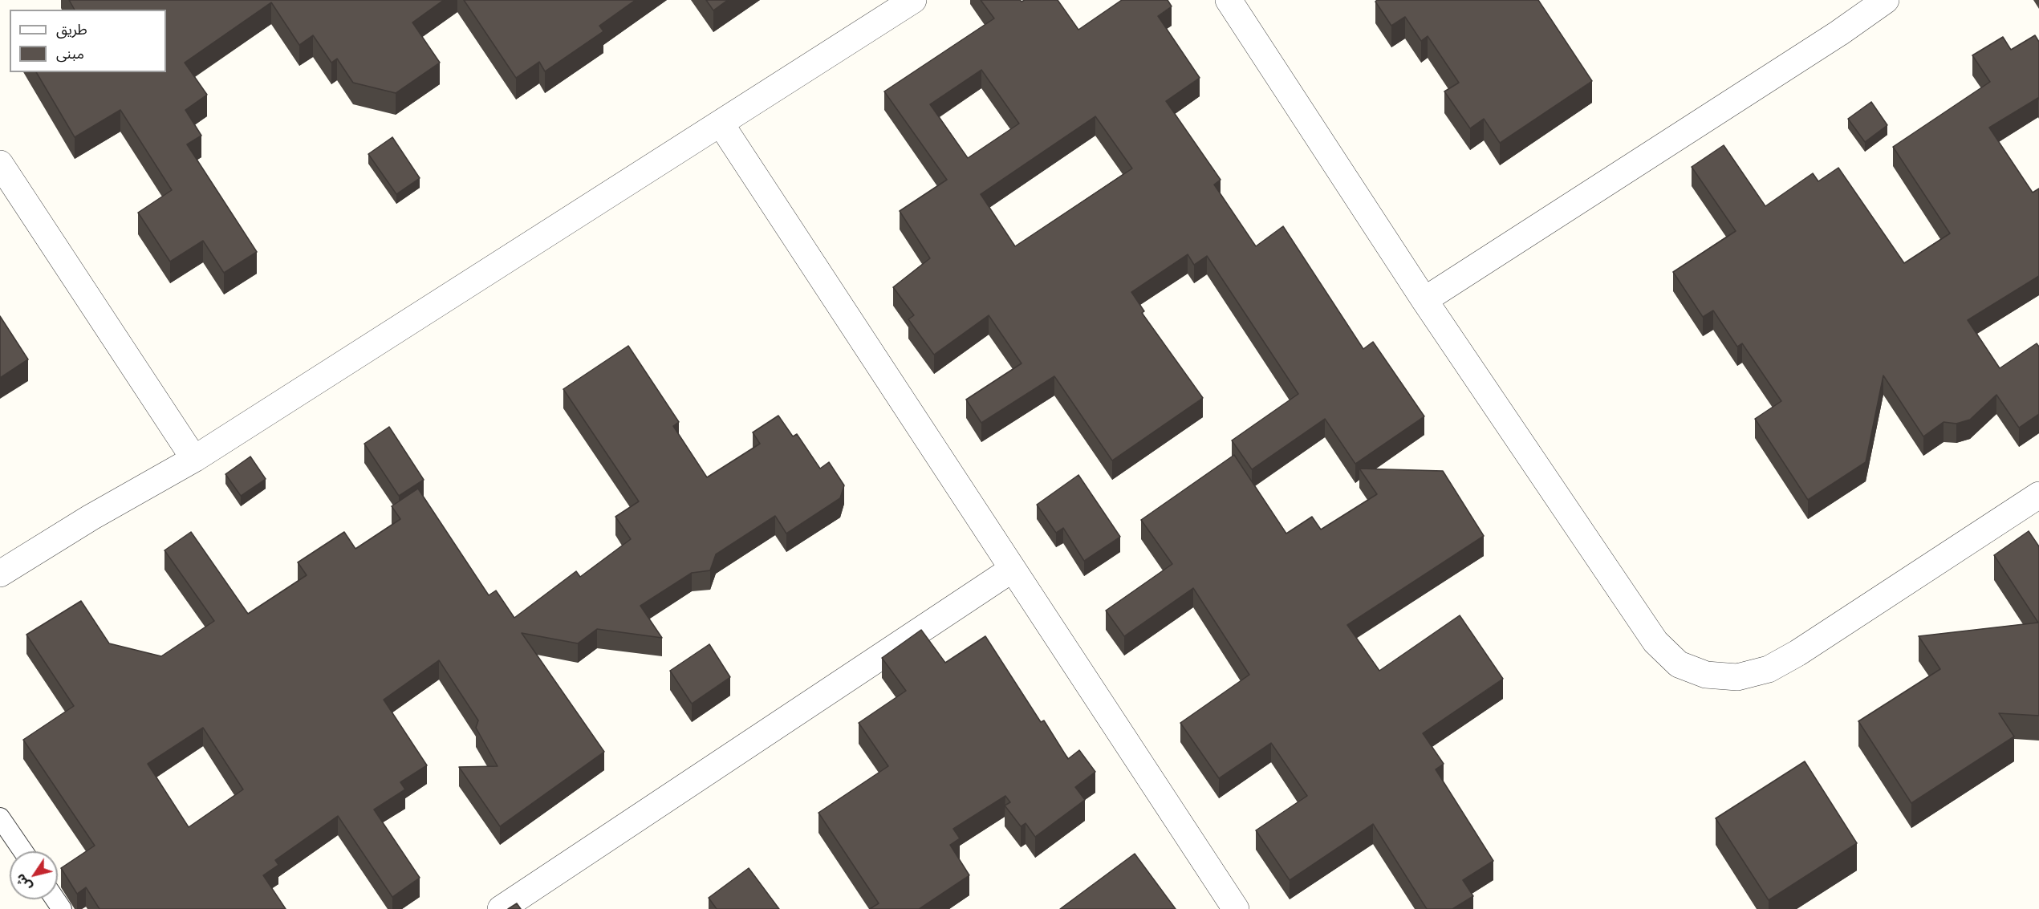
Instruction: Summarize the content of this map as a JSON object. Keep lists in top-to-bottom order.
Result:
{
  "legend": ["طريق", "مبنى"],
  "north": "bottom left"
}
